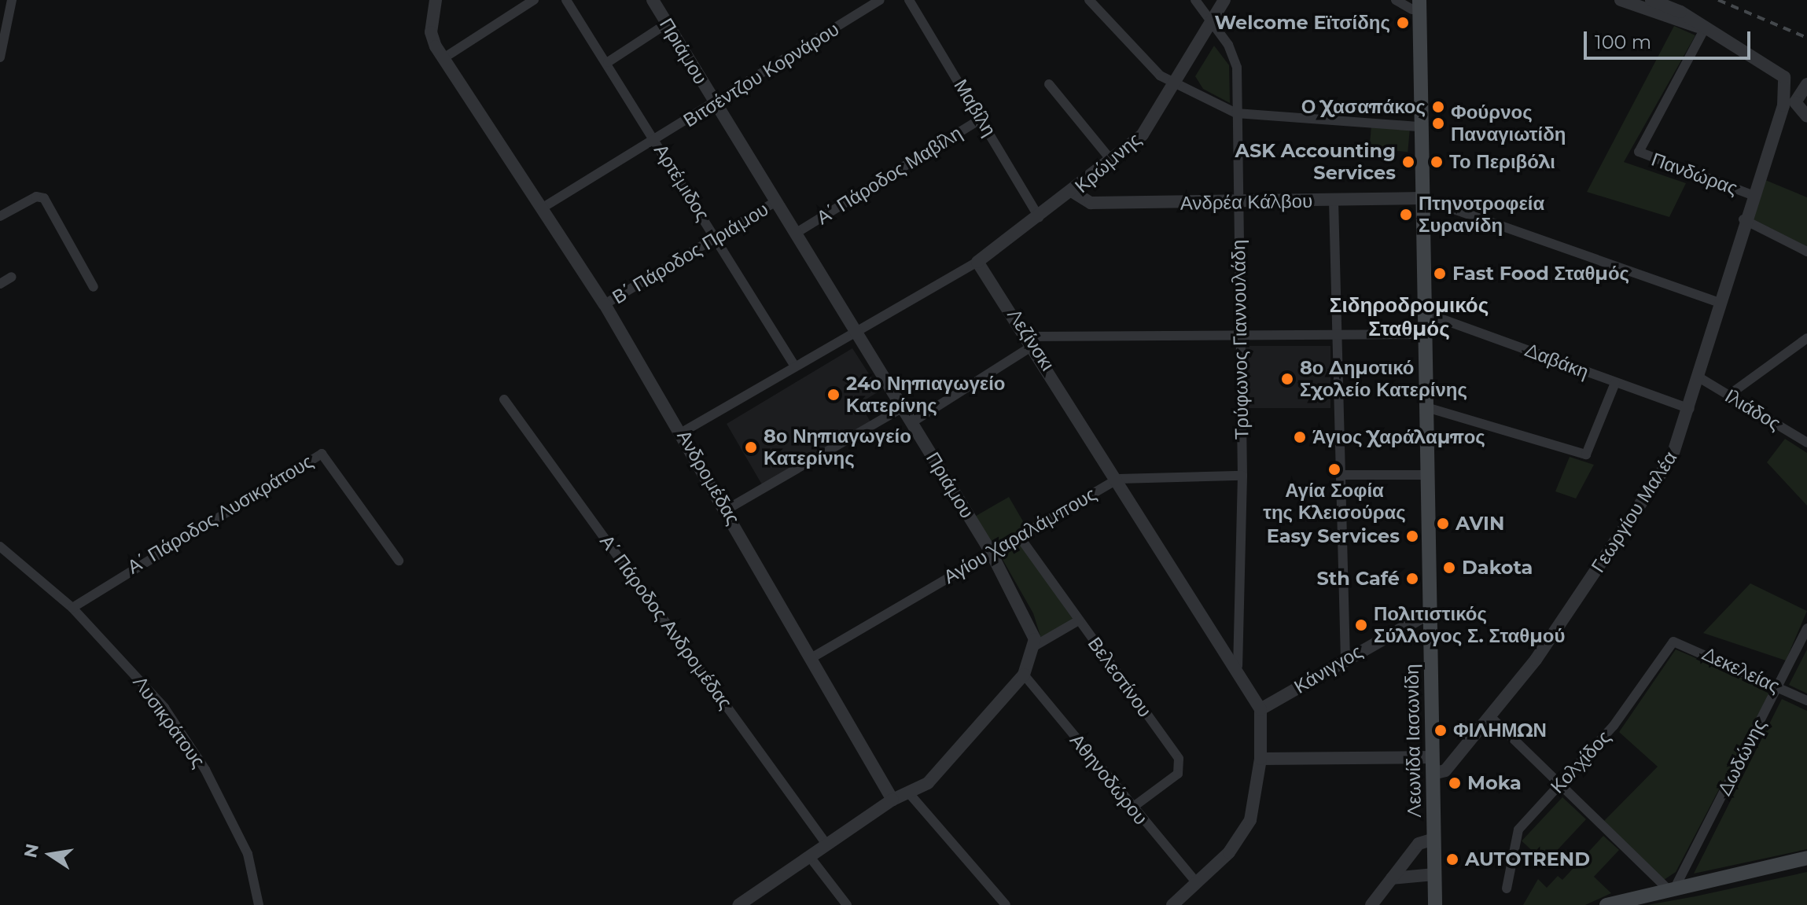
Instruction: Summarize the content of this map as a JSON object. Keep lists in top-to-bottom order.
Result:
{
  "streets": {
    "main road": ["Λεωνίδα Ιασωνίδη"],
    "street": [
      "Πριάμου",
      "Βιτσέντζου Κορνάρου",
      "Μαβίλη",
      "Κρώμνης",
      "Πανδώρας",
      "Α΄ Πάροδος Μαβίλη",
      "Αρτέμιδος",
      "Ανδρέα Κάλβου",
      "Β΄ Πάροδος Πριάμου",
      "Λεζίνσκι",
      "Τρύφωνος Γιαννουλάδη",
      "Δαβάκη",
      "Ιλιάδος",
      "Ανδρομέδας",
      "Γεωργίου Μαλέα",
      "Α΄ Πάροδος Λυσικράτους",
      "Αγίου Χαραλάμπους",
      "Α΄ Πάροδος Ανδρομέδας",
      "Κάνιγγος",
      "Δεκελείας",
      "Βελεστίνου",
      "Λυσικράτους",
      "Δωδώνης",
      "Κολχίδος",
      "Αθηνοδώρου"
    ]
  },
  "crossings": [
    ["Πριάμου", "Βιτσέντζου Κορνάρου"],
    ["Πριάμου", "Α΄ Πάροδος Μαβίλη"],
    ["Πριάμου", "Β΄ Πάροδος Πριάμου"],
    ["Πριάμου", "Αγίου Χαραλάμπους"],
    ["Βιτσέντζου Κορνάρου", "Αρτέμιδος"],
    ["Βιτσέντζου Κορνάρου", "Ανδρομέδας"],
    ["Μαβίλη", "Κρώμνης"],
    ["Μαβίλη", "Α΄ Πάροδος Μαβίλη"],
    ["Κρώμνης", "Ανδρέα Κάλβου"],
    ["Κρώμνης", "Λεζίνσκι"],
    ["Κρώμνης", "Τρύφωνος Γιαννουλάδη"],
    ["Πανδώρας", "Γεωργίου Μαλέα"],
    ["Αρτέμιδος", "Β΄ Πάροδος Πριάμου"],
    ["Ανδρέα Κάλβου", "Τρύφωνος Γιαννουλάδη"],
    ["Ανδρέα Κάλβου", "Λεωνίδα Ιασωνίδη"],
    ["Β΄ Πάροδος Πριάμου", "Ανδρομέδας"],
    ["Λεζίνσκι", "Τρύφωνος Γιαννουλάδη"],
    ["Λεζίνσκι", "Αγίου Χαραλάμπους"],
    ["Λεζίνσκι", "Κάνιγγος"],
    ["Τρύφωνος Γιαννουλάδη", "Αγίου Χαραλάμπους"],
    ["Δαβάκη", "Γεωργίου Μαλέα"],
    ["Δαβάκη", "Λεωνίδα Ιασωνίδη"],
    ["Ιλιάδος", "Γεωργίου Μαλέα"],
    ["Ανδρομέδας", "Αγίου Χαραλάμπους"],
    ["Γεωργίου Μαλέα", "Λεωνίδα Ιασωνίδη"],
    ["Α΄ Πάροδος Λυσικράτους", "Λυσικράτους"],
    ["Αγίου Χαραλάμπους", "Βελεστίνου"],
    ["Κάνιγγος", "Λεωνίδα Ιασωνίδη"],
    ["Δεκελείας", "Δωδώνης"],
    ["Δεκελείας", "Κολχίδος"],
    ["Βελεστίνου", "Αθηνοδώρου"]
  ],
  "districts": ["Σιδηροδρομικός Σταθμός"],
  "places": [
    "Welcome Eϊτσίδης",
    "Ο Χασαπάκος",
    "Φούρνος Παναγιωτίδη",
    "ASK Accounting Services",
    "Το Περιβόλι",
    "Πτηνοτροφεία Συρανίδη",
    "Fast Food Σταθμός",
    "8ο Δημοτικό Σχολείο Κατερίνης",
    "24ο Νηπιαγωγείο Κατερίνης",
    "Άγιος Χαράλαμπος",
    "8ο Νηπιαγωγείο Κατερίνης",
    "Αγία Σοφία της Κλεισούρας",
    "AVIN",
    "Easy Services",
    "Dakota",
    "Sth Café",
    "Πολιτιστικός Σύλλογος Σ. Σταθμού",
    "ΦΙΛΗΜΩΝ",
    "Moka",
    "AUTOTREND"
  ],
  "scale_bar": "100 m",
  "north": "left"
}
